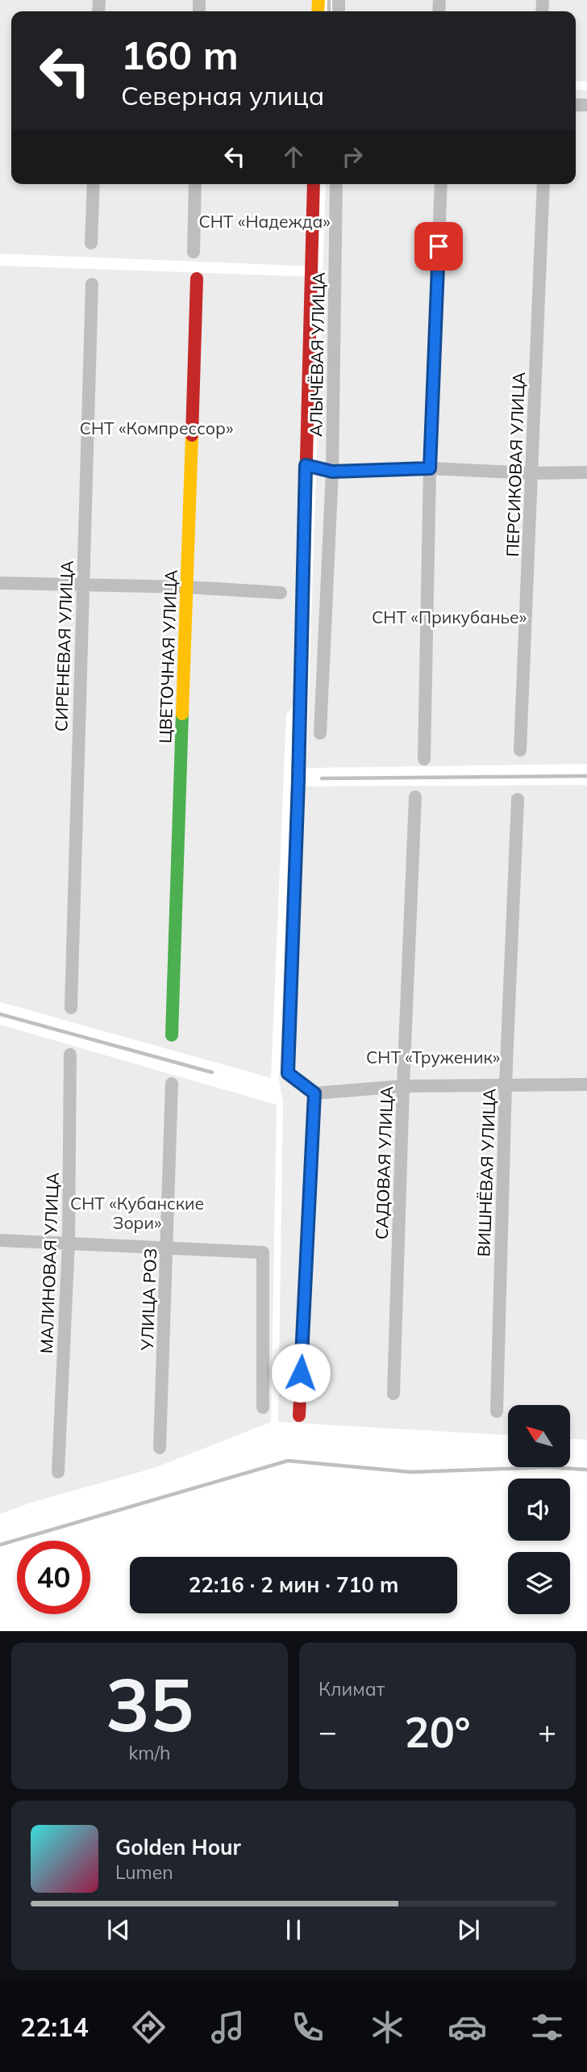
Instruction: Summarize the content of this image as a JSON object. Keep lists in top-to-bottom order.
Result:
{
  "streets": {
    "street": [
      "АЛЫЧЁВАЯ УЛИЦА",
      "ПЕРСИКОВАЯ УЛИЦА",
      "СИРЕНЕВАЯ УЛИЦА",
      "ЦВЕТОЧНАЯ УЛИЦА",
      "САДОВАЯ УЛИЦА",
      "ВИШНЁВАЯ УЛИЦА",
      "МАЛИНОВАЯ УЛИЦА",
      "УЛИЦА РОЗ"
    ]
  },
  "parks": [
    "СНТ «Надежда»",
    "СНТ «Компрессор»",
    "СНТ «Прикубанье»",
    "СНТ «Труженик»",
    "СНТ «Кубанские Зори»"
  ],
  "north": "top left",
  "page": {
    "turn": ["160 m", "Северная улица"],
    "limit": "40",
    "trip": "22:16 · 2 мин · 710 m",
    "tile": [
      ["35", "km/h"],
      "Климат"
    ],
    "heat": ["−", "20°", "+"],
    "song": ["Golden Hour", "Lumen"],
    "tabs": "22:14"
  }
}
